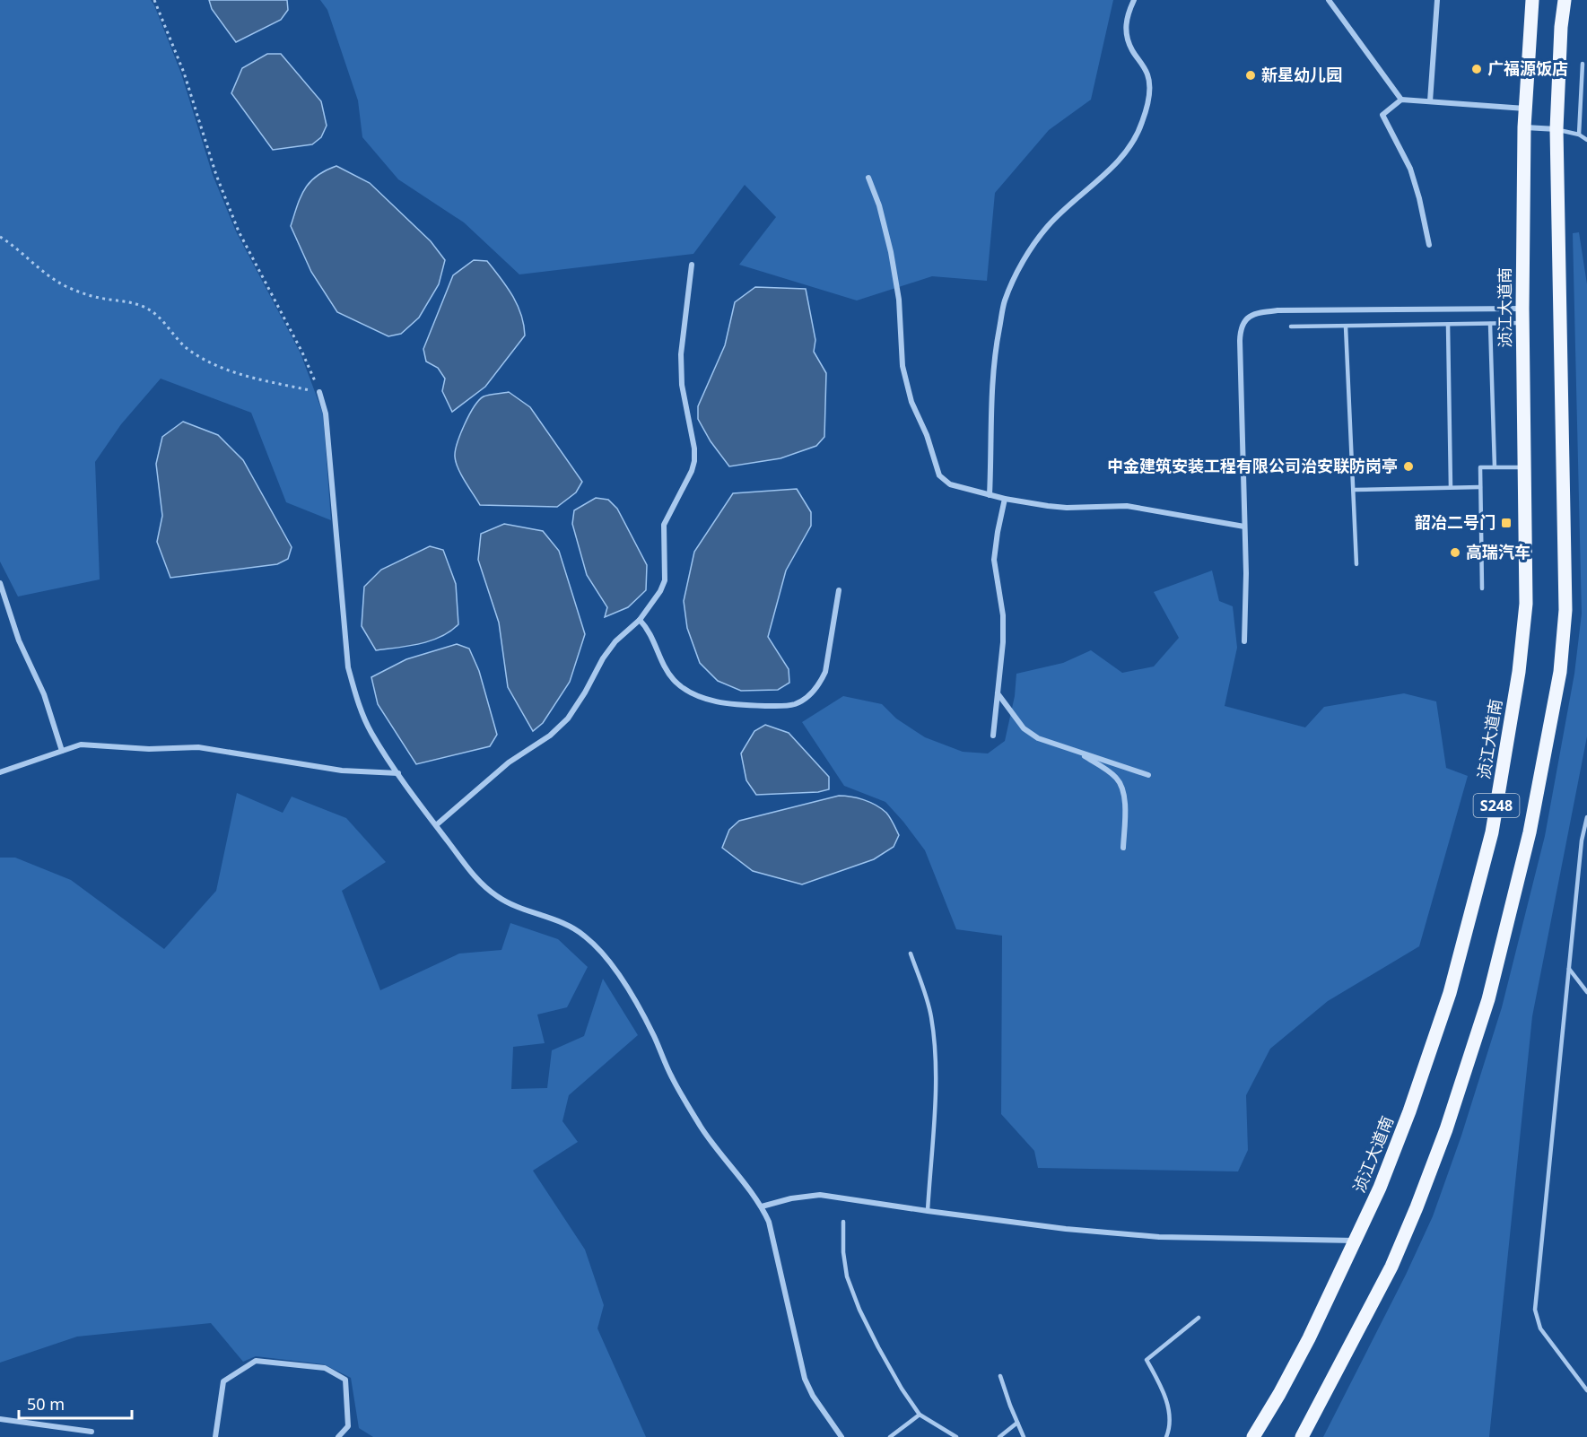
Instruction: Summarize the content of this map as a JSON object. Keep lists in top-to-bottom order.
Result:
{
  "streets": {
    "main road": ["浈江大道南", "S248"]
  },
  "places": {
    "other": [
      "广福源饭店",
      "新星幼儿园",
      "中金建筑安装工程有限公司治安联防岗亭",
      "高瑞汽车"
    ],
    "transit": ["韶冶二号门"]
  },
  "scale_bar": "50 m"
}
